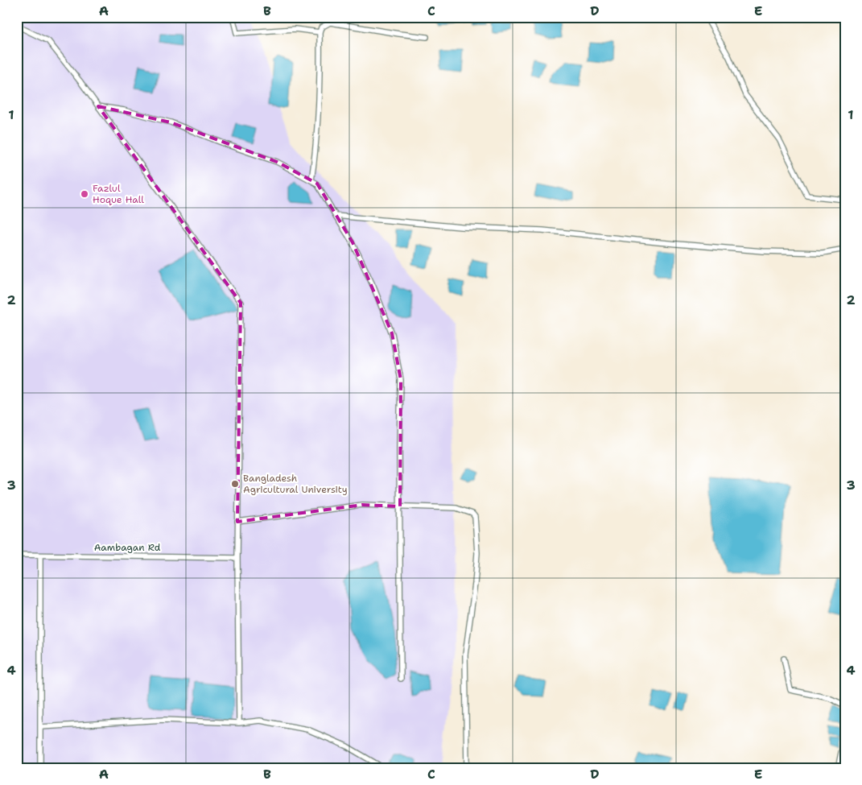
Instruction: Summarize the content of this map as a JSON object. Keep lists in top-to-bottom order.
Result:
{
  "streets": {
    "street": ["Aambagan Rd"]
  },
  "places": ["Fazlul Hoque Hall", "Bangladesh Agricultural University"],
  "grid": {
    "columns": [
      "A",
      "B",
      "C",
      "D",
      "E"
    ],
    "rows": [
      "1",
      "2",
      "3",
      "4"
    ]
  }
}
